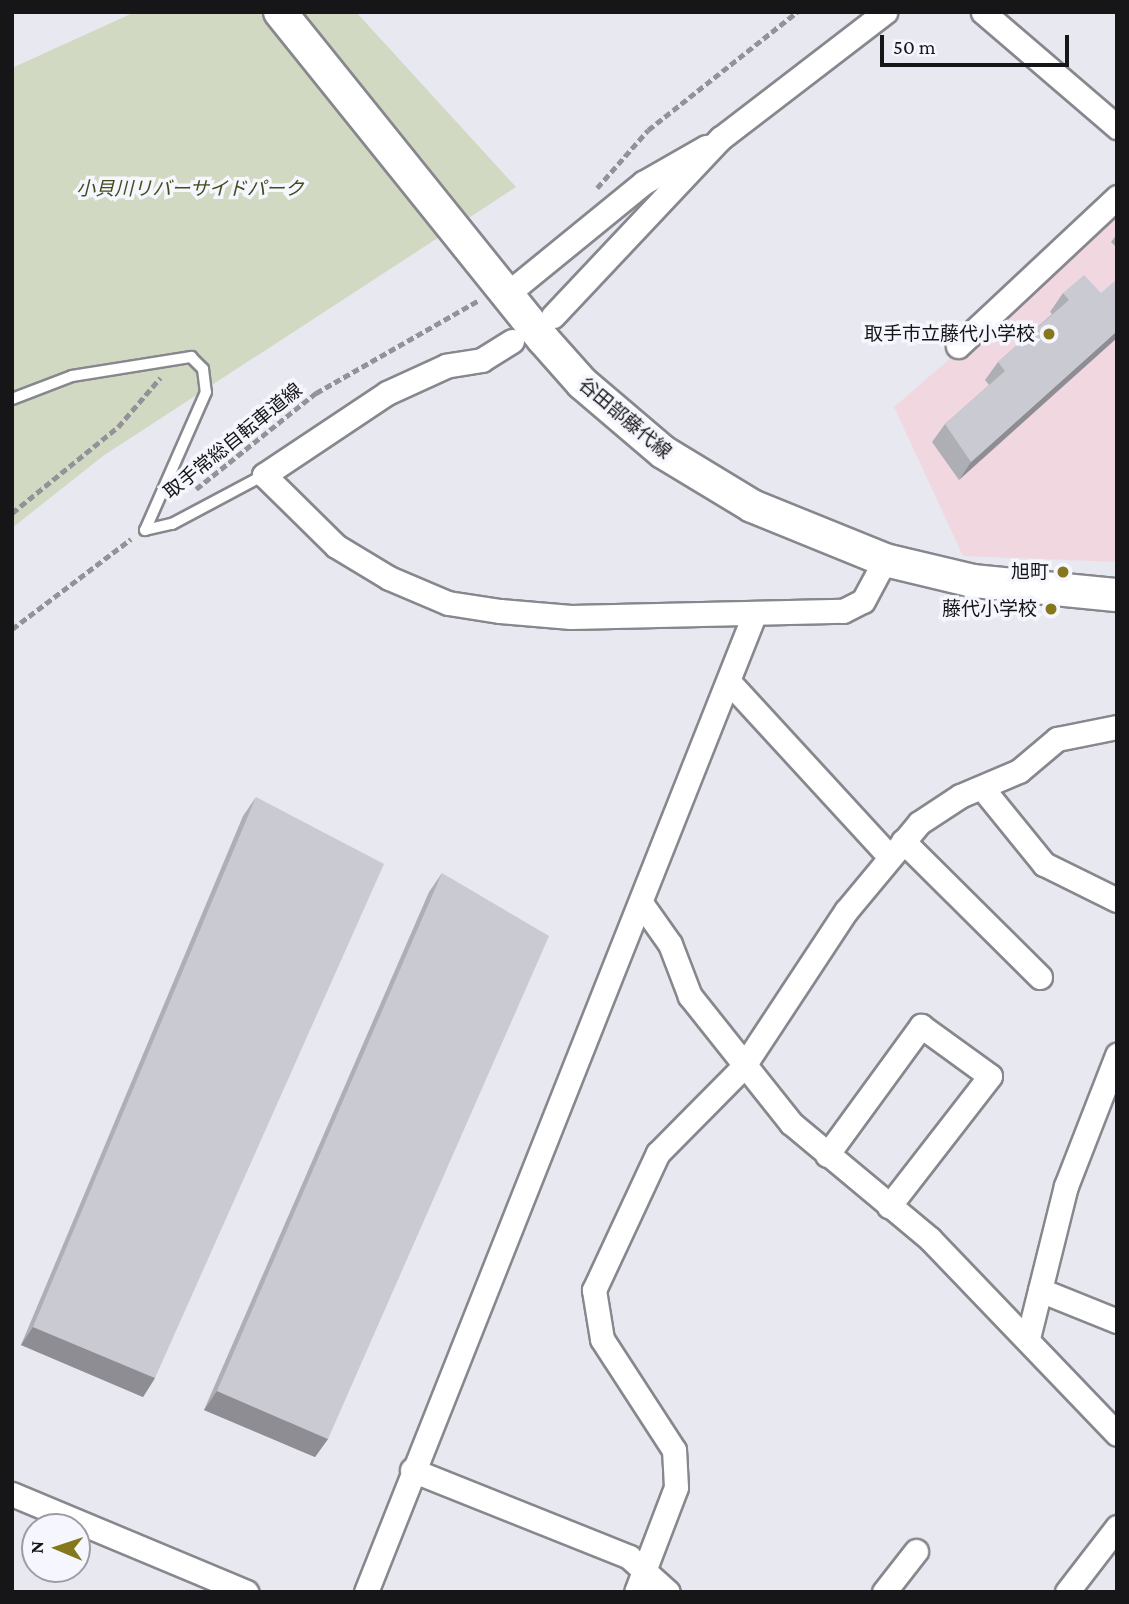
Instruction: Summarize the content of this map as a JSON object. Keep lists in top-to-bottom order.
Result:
{
  "streets": {
    "main road": ["谷田部藤代線"],
    "path": ["取手常総自転車道線"]
  },
  "crossings": [
    ["谷田部藤代線", "取手常総自転車道線"]
  ],
  "parks": ["小貝川リバーサイドパーク"],
  "places": ["取手市立藤代小学校", "旭町", "藤代小学校"],
  "scale_bar": "50 m",
  "north": "left"
}
